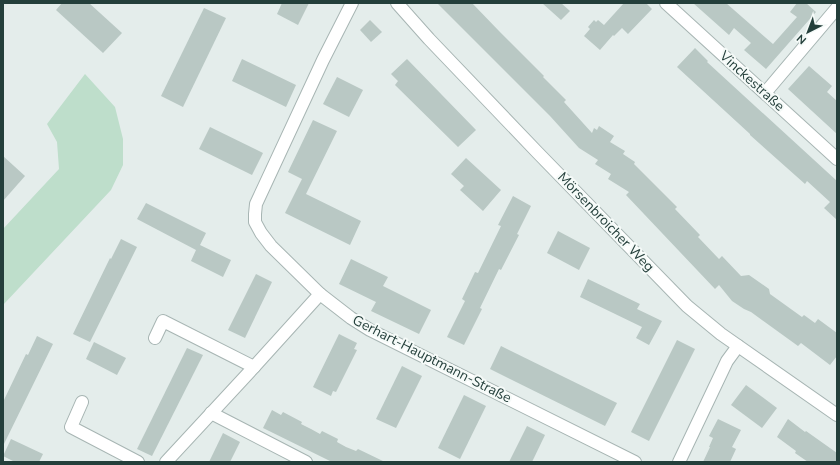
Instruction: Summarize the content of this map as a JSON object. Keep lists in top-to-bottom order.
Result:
{
  "streets": {
    "street": ["Vinckestraße", "Mörsenbroicher Weg", "Gerhart-Hauptmann-Straße"]
  },
  "north": "bottom left"
}
